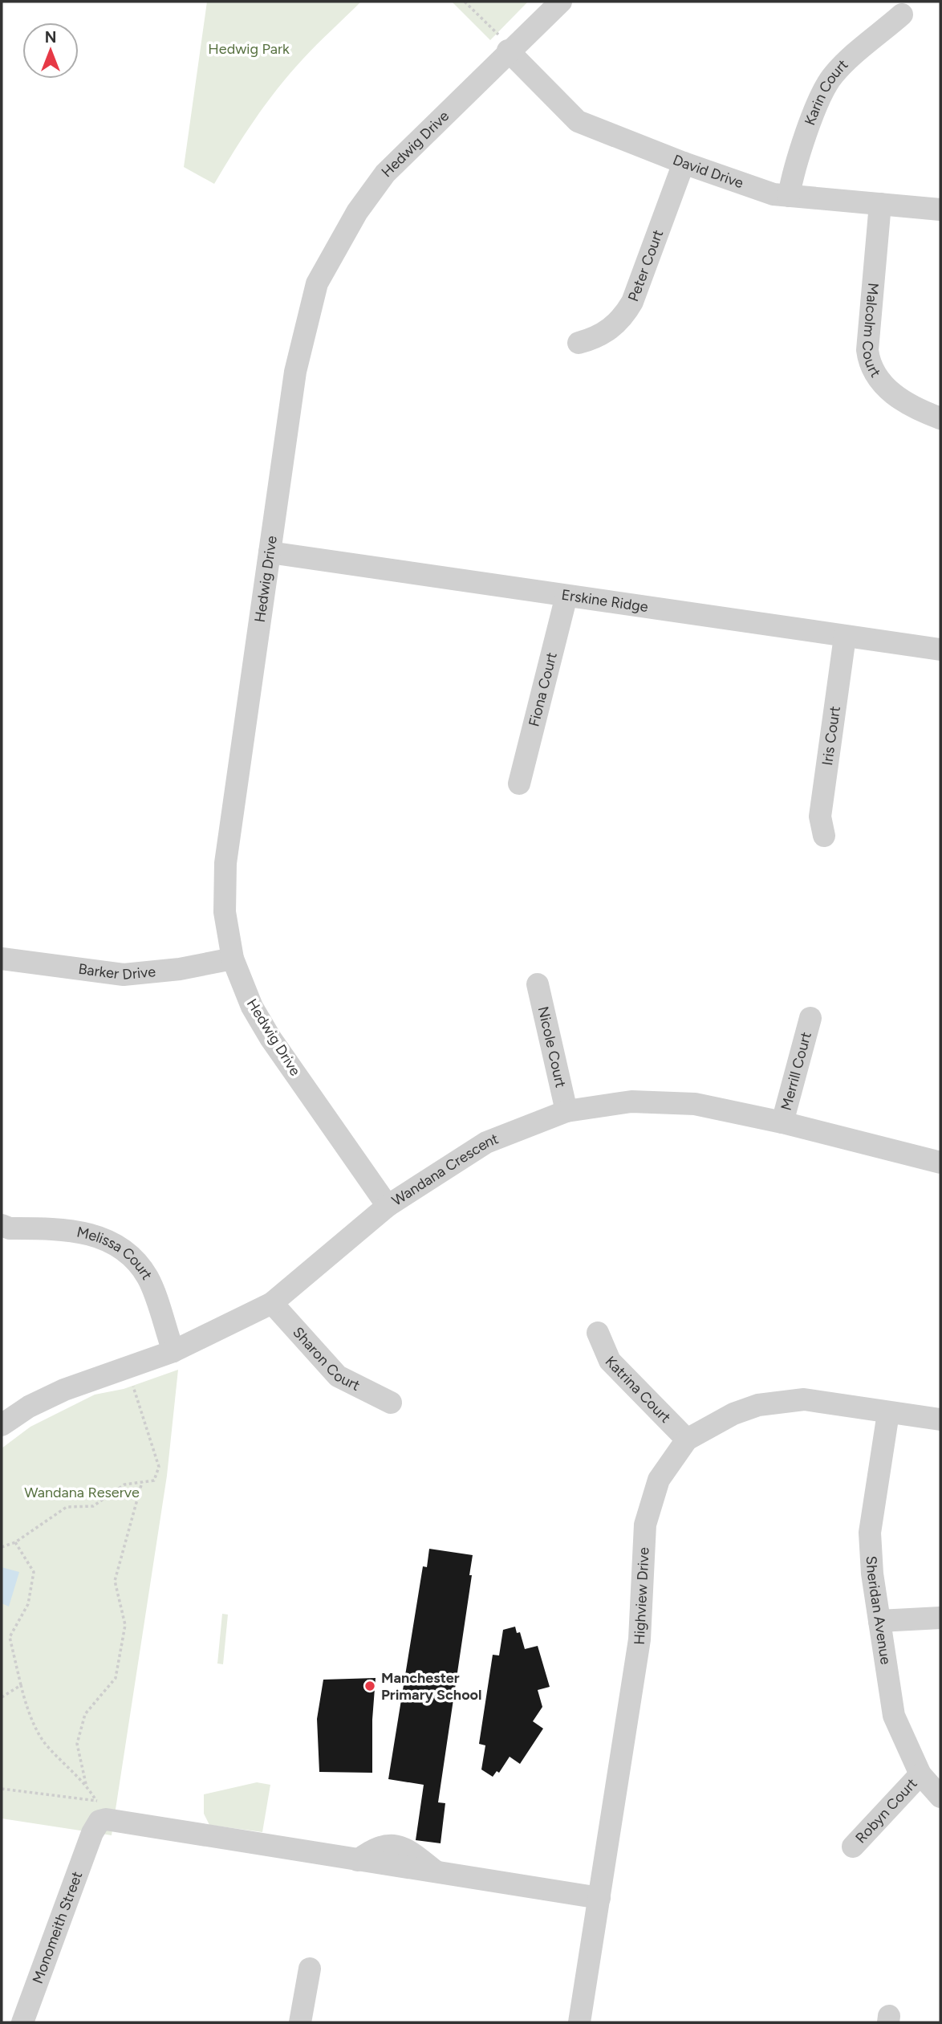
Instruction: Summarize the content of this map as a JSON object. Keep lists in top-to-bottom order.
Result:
{
  "streets": {
    "street": [
      "Karin Court",
      "Hedwig Drive",
      "David Drive",
      "Peter Court",
      "Malcolm Court",
      "Erskine Ridge",
      "Fiona Court",
      "Iris Court",
      "Barker Drive",
      "Nicole Court",
      "Merrill Court",
      "Wandana Crescent",
      "Melissa Court",
      "Sharon Court",
      "Katrina Court",
      "Highview Drive",
      "Sheridan Avenue",
      "Robyn Court",
      "Monomeith Street"
    ]
  },
  "crossings": [
    ["Karin Court", "David Drive"],
    ["Hedwig Drive", "David Drive"],
    ["Hedwig Drive", "Erskine Ridge"],
    ["Hedwig Drive", "Barker Drive"],
    ["Hedwig Drive", "Wandana Crescent"],
    ["David Drive", "Peter Court"],
    ["David Drive", "Malcolm Court"],
    ["Erskine Ridge", "Fiona Court"],
    ["Erskine Ridge", "Iris Court"],
    ["Nicole Court", "Wandana Crescent"],
    ["Merrill Court", "Wandana Crescent"],
    ["Wandana Crescent", "Melissa Court"],
    ["Wandana Crescent", "Sharon Court"],
    ["Katrina Court", "Highview Drive"],
    ["Highview Drive", "Sheridan Avenue"],
    ["Highview Drive", "Monomeith Street"],
    ["Sheridan Avenue", "Robyn Court"]
  ],
  "parks": ["Hedwig Park", "Wandana Reserve"],
  "places": ["Manchester Primary School"],
  "north": "top"
}
